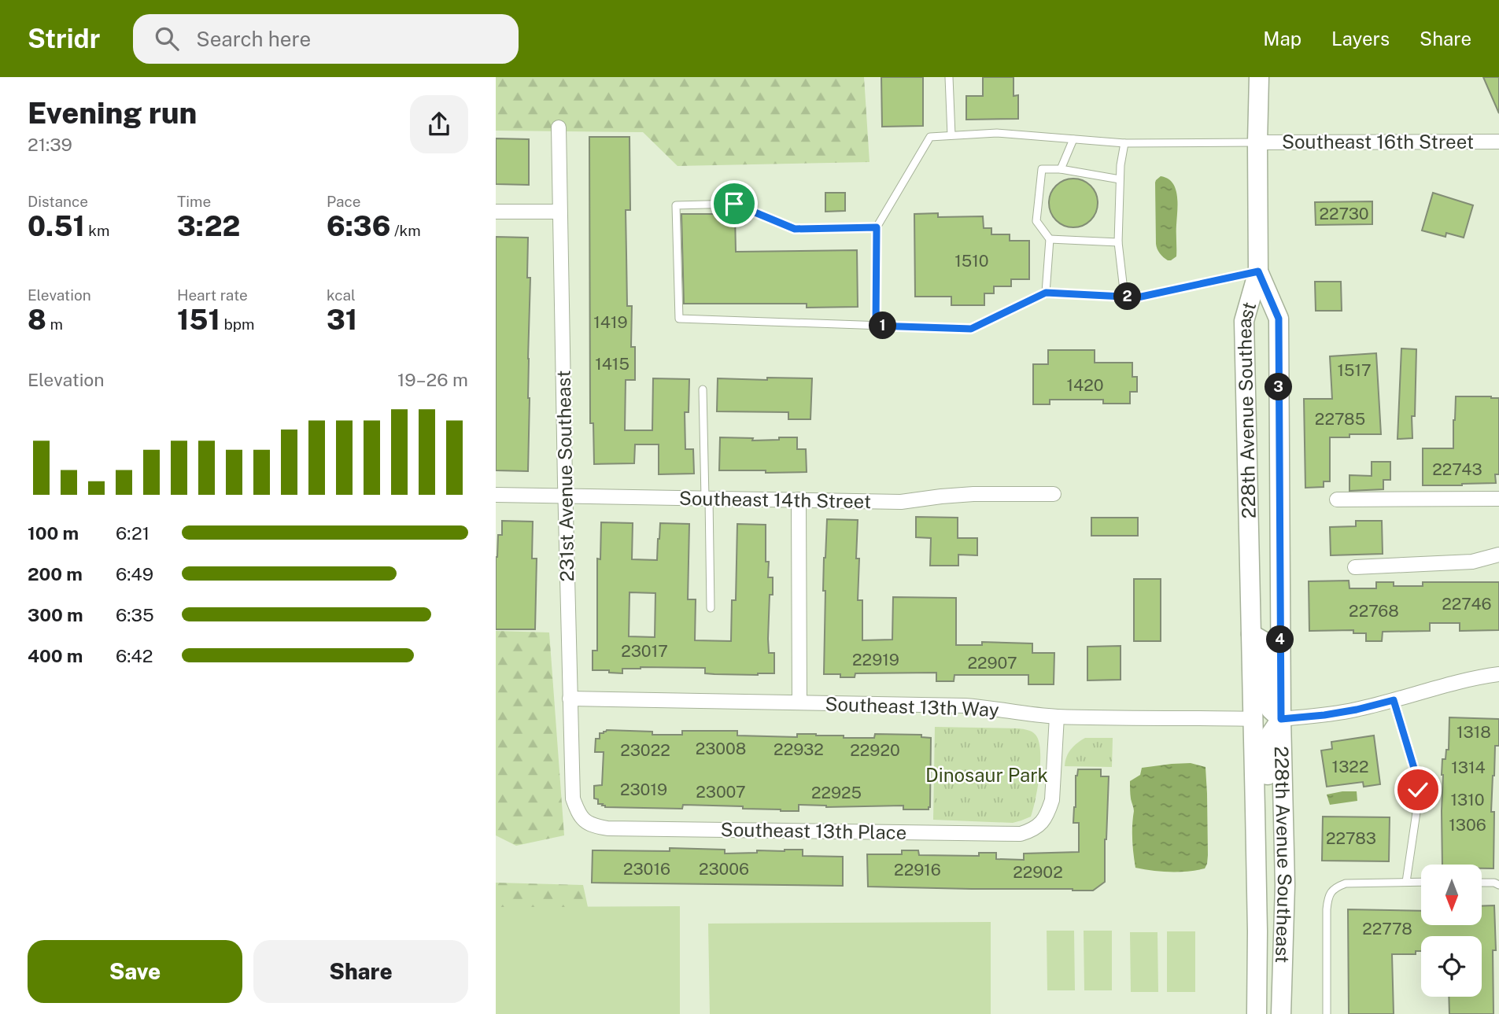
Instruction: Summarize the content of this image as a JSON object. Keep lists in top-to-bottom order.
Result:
{
  "streets": {
    "main road": ["228th Avenue Southeast"],
    "street": [
      "Southeast 16th Street",
      "231st Avenue Southeast",
      "Southeast 14th Street",
      "Southeast 13th Way",
      "Southeast 13th Place"
    ]
  },
  "crossings": [
    ["Southeast 16th Street", "228th Avenue Southeast"],
    ["228th Avenue Southeast", "Southeast 13th Way"],
    ["231st Avenue Southeast", "Southeast 14th Street"],
    ["231st Avenue Southeast", "Southeast 13th Way"],
    ["231st Avenue Southeast", "Southeast 13th Place"],
    ["Southeast 13th Way", "Southeast 13th Place"]
  ],
  "parks": ["Dinosaur Park"],
  "house_numbers": [
    "22730",
    "1510",
    "1419",
    "1415",
    "1517",
    "1420",
    "22785",
    "22743",
    "22746",
    "22768",
    "23017",
    "22919",
    "22907",
    "1318",
    "23008",
    "22932",
    "23022",
    "22920",
    "1322",
    "1314",
    "23019",
    "23007",
    "22925",
    "1310",
    "1306",
    "22783",
    "23016",
    "23006",
    "22916",
    "22902",
    "22778"
  ],
  "north": "bottom",
  "page": {
    "header": "Stridr",
    "search": "Search here",
    "nav": ["Map", "Layers", "Share"],
    "heading": ["Evening run", "21:39"],
    "stats": [
      ["Distance", "0.51 km"],
      ["Time", "3:22"],
      ["Pace", "6:36 /km"],
      ["Elevation", "8 m"],
      ["Heart rate", "151 bpm"],
      ["kcal", "31"]
    ],
    "pins": [
      "2",
      "1",
      "3",
      "4"
    ],
    "chart": ["Elevation", "19–26 m"],
    "list": [
      {
        "name": "100 m",
        "note": "6:21"
      },
      {
        "name": "200 m",
        "note": "6:49"
      },
      {
        "name": "300 m",
        "note": "6:35"
      },
      {
        "name": "400 m",
        "note": "6:42"
      }
    ],
    "buttons": ["Save", "Share"]
  }
}
